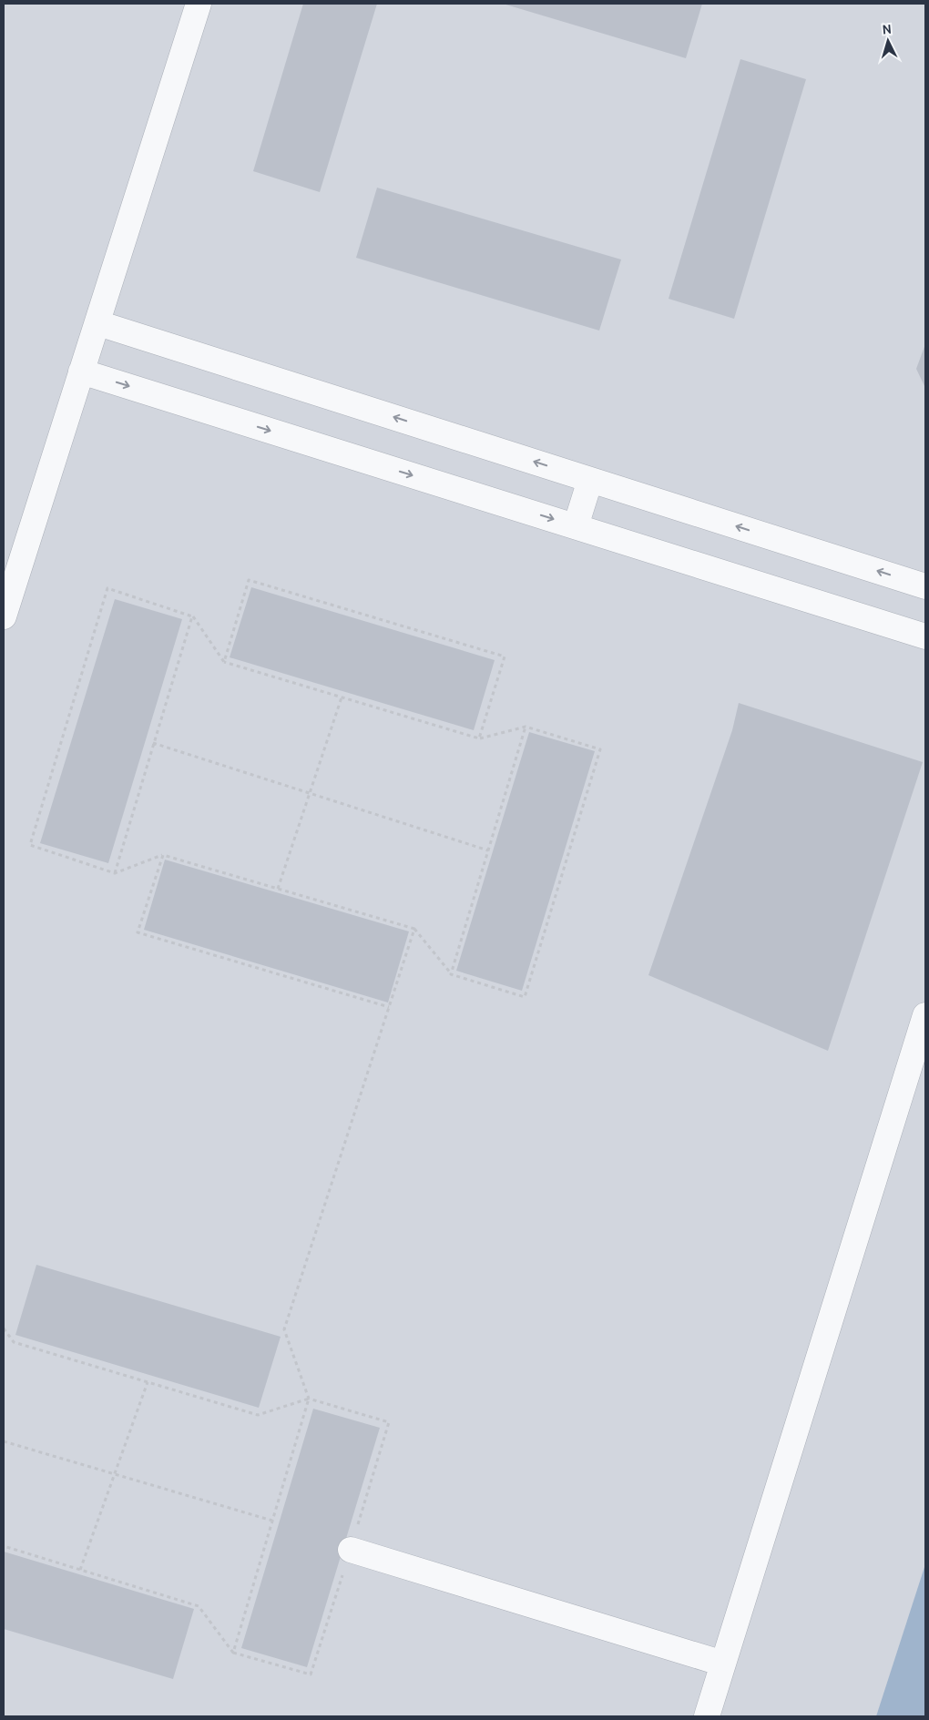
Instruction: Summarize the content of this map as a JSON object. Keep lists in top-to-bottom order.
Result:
{
  "north": "top"
}
